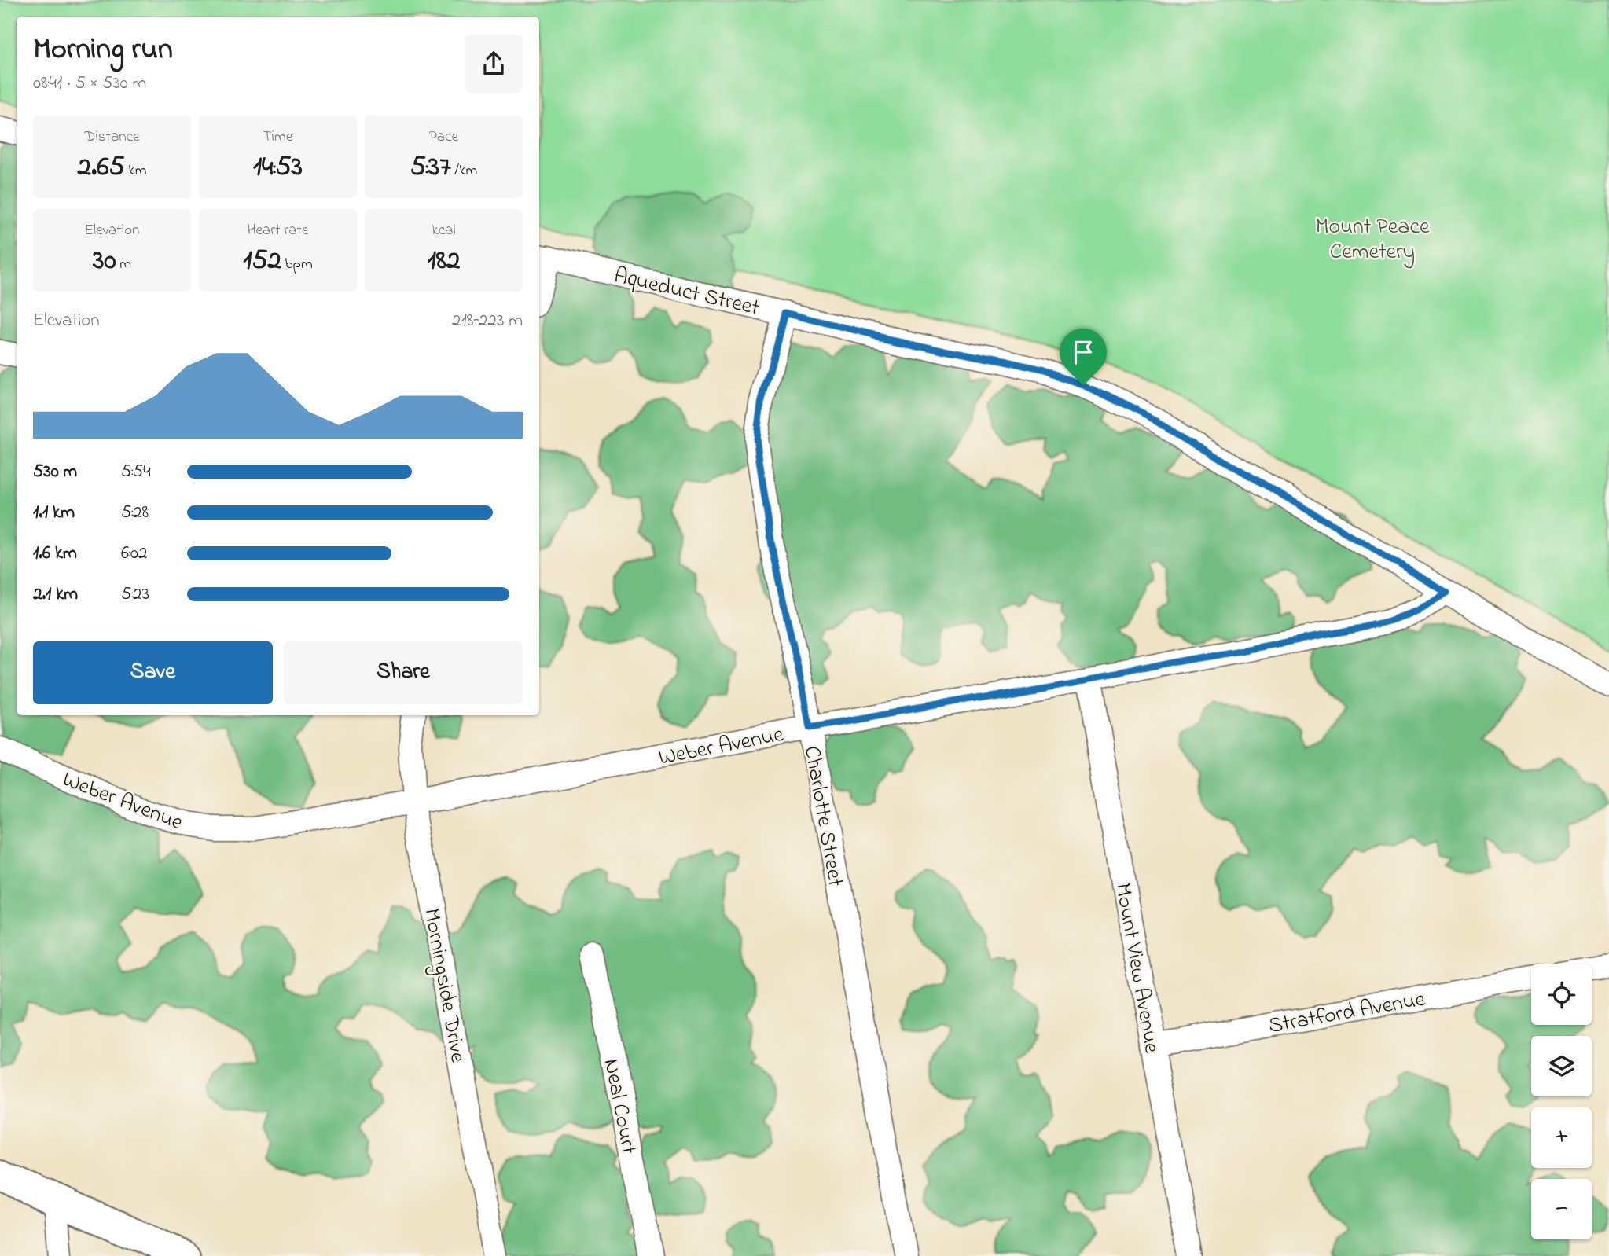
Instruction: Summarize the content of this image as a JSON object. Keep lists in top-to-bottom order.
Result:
{
  "streets": {
    "street": [
      "Aqueduct Street",
      "Weber Avenue",
      "Charlotte Street",
      "Mount View Avenue",
      "Morningside Drive",
      "Stratford Avenue",
      "Neal Court"
    ]
  },
  "crossings": [
    ["Aqueduct Street", "Weber Avenue"],
    ["Aqueduct Street", "Charlotte Street"],
    ["Weber Avenue", "Charlotte Street"],
    ["Weber Avenue", "Mount View Avenue"],
    ["Weber Avenue", "Morningside Drive"],
    ["Mount View Avenue", "Stratford Avenue"]
  ],
  "parks": ["Mount Peace Cemetery"],
  "page": {
    "heading": ["Morning run", "08:41 · 5 × 530 m"],
    "stats": [
      ["Distance", "2.65 km"],
      ["Time", "14:53"],
      ["Pace", "5:37 /km"],
      ["Elevation", "30 m"],
      ["Heart rate", "152 bpm"],
      ["kcal", "182"]
    ],
    "chart": ["Elevation", "218–223 m"],
    "list": [
      {
        "name": "530 m",
        "note": "5:54"
      },
      {
        "name": "1.1 km",
        "note": "5:28"
      },
      {
        "name": "1.6 km",
        "note": "6:02"
      },
      {
        "name": "2.1 km",
        "note": "5:23"
      }
    ],
    "buttons": ["Save", "Share"],
    "map_buttons": ["+", "−"]
  }
}
